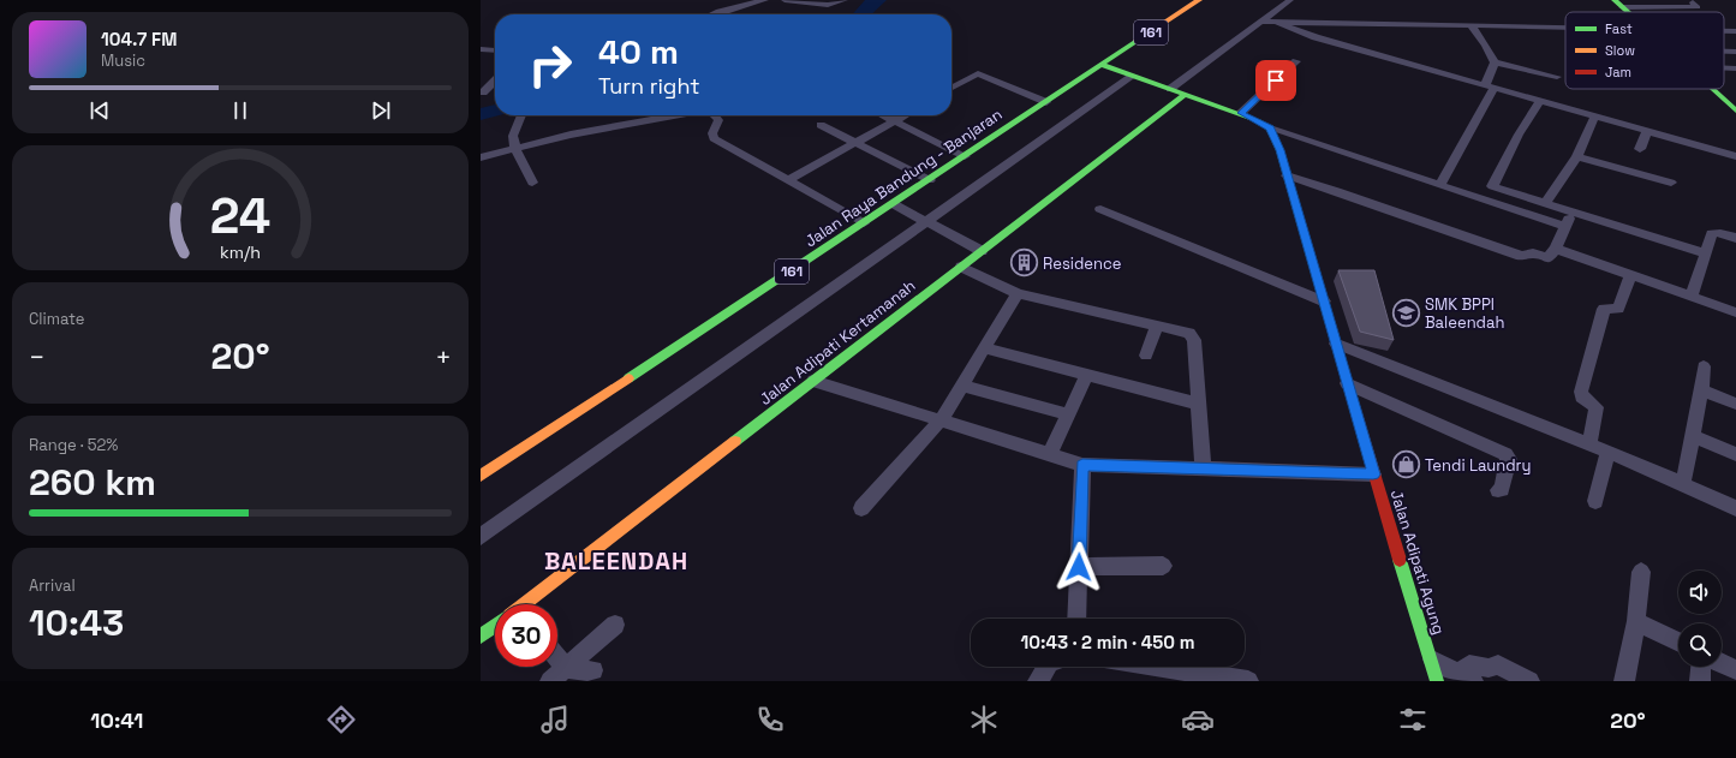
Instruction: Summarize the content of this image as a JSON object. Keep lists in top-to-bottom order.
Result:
{
  "streets": {
    "main road": [
      "161",
      "Jalan Raya Bandung - Banjaran",
      "Jalan Adipati Kertamanah",
      "Jalan Adipati Agung"
    ]
  },
  "districts": ["BALEENDAH"],
  "places": {
    "building": ["Residence"],
    "school or university": ["SMK BPPI Baleendah"],
    "shop": ["Tendi Laundry"]
  },
  "legend": ["Fast", "Slow", "Jam"],
  "page": {
    "turn": ["40 m", "Turn right"],
    "song": ["104.7 FM", "Music"],
    "tile": [
      "Climate",
      ["Range · 52%", "260 km"],
      ["Arrival", "10:43"]
    ],
    "heat": ["−", "20°", "+"],
    "limit": "30",
    "trip": "10:43 · 2 min · 450 m",
    "tabs": ["10:41", "20°"],
    "gauge": ["24", "km/h"]
  }
}
